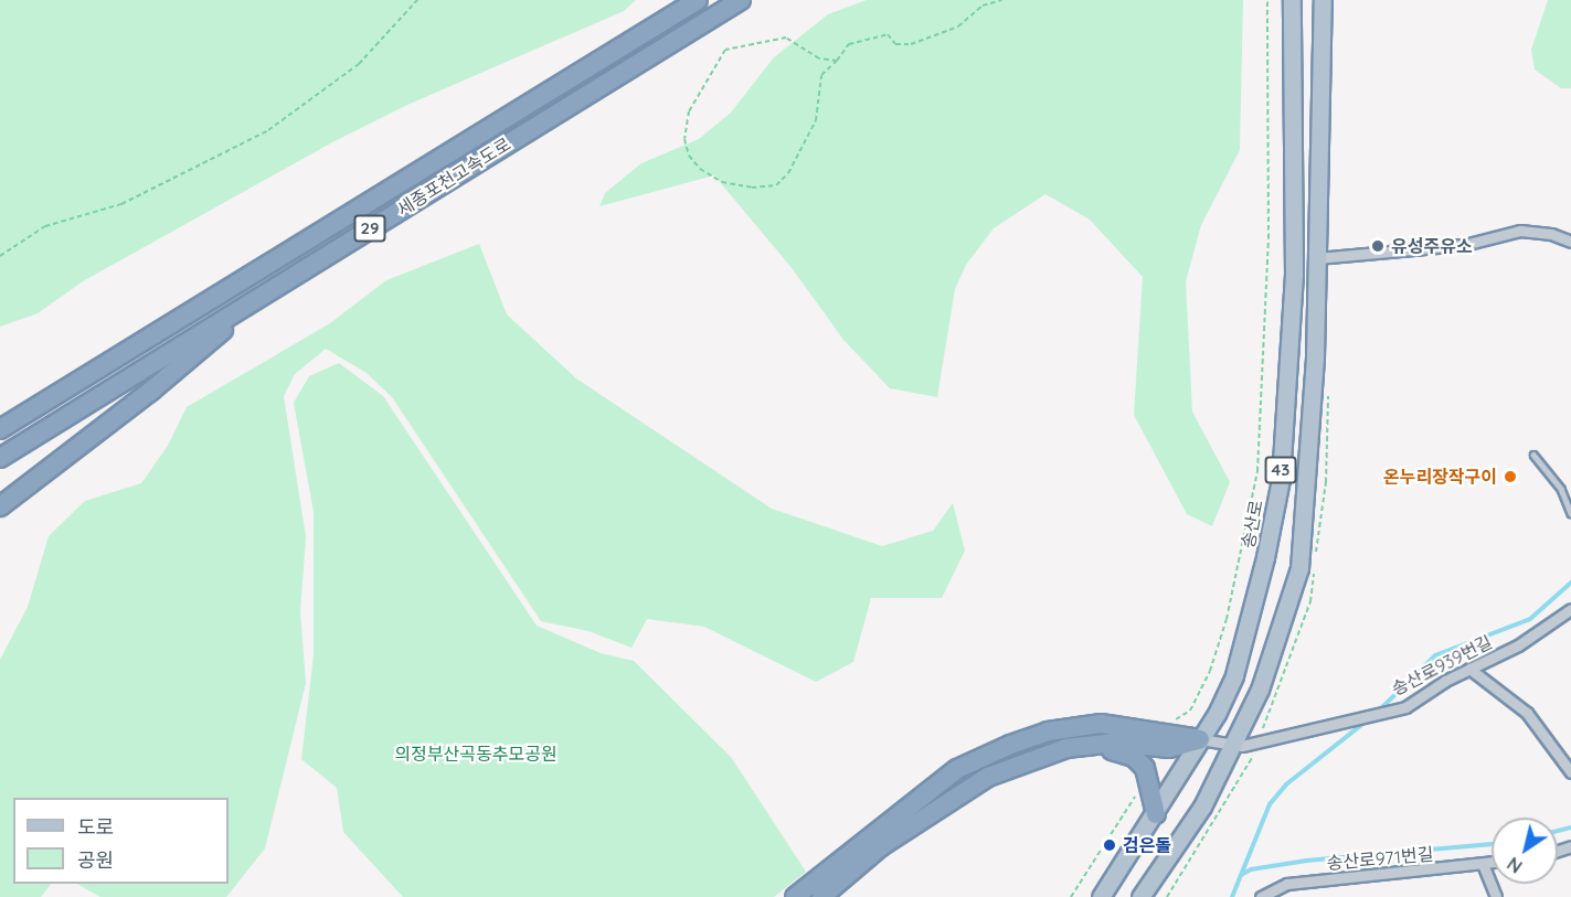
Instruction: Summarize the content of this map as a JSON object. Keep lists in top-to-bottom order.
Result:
{
  "streets": {
    "highway": ["세종포천고속도로", "29"],
    "main road": ["43", "송산로"],
    "street": ["송산로939번길", "송산로971번길"]
  },
  "crossings": [
    ["43", "송산로939번길"],
    ["송산로", "송산로939번길"]
  ],
  "parks": ["의정부산곡동추모공원"],
  "places": ["유성주유소", "온누리장작구이", "검은돌"],
  "legend": ["도로", "공원"],
  "north": "bottom left"
}
